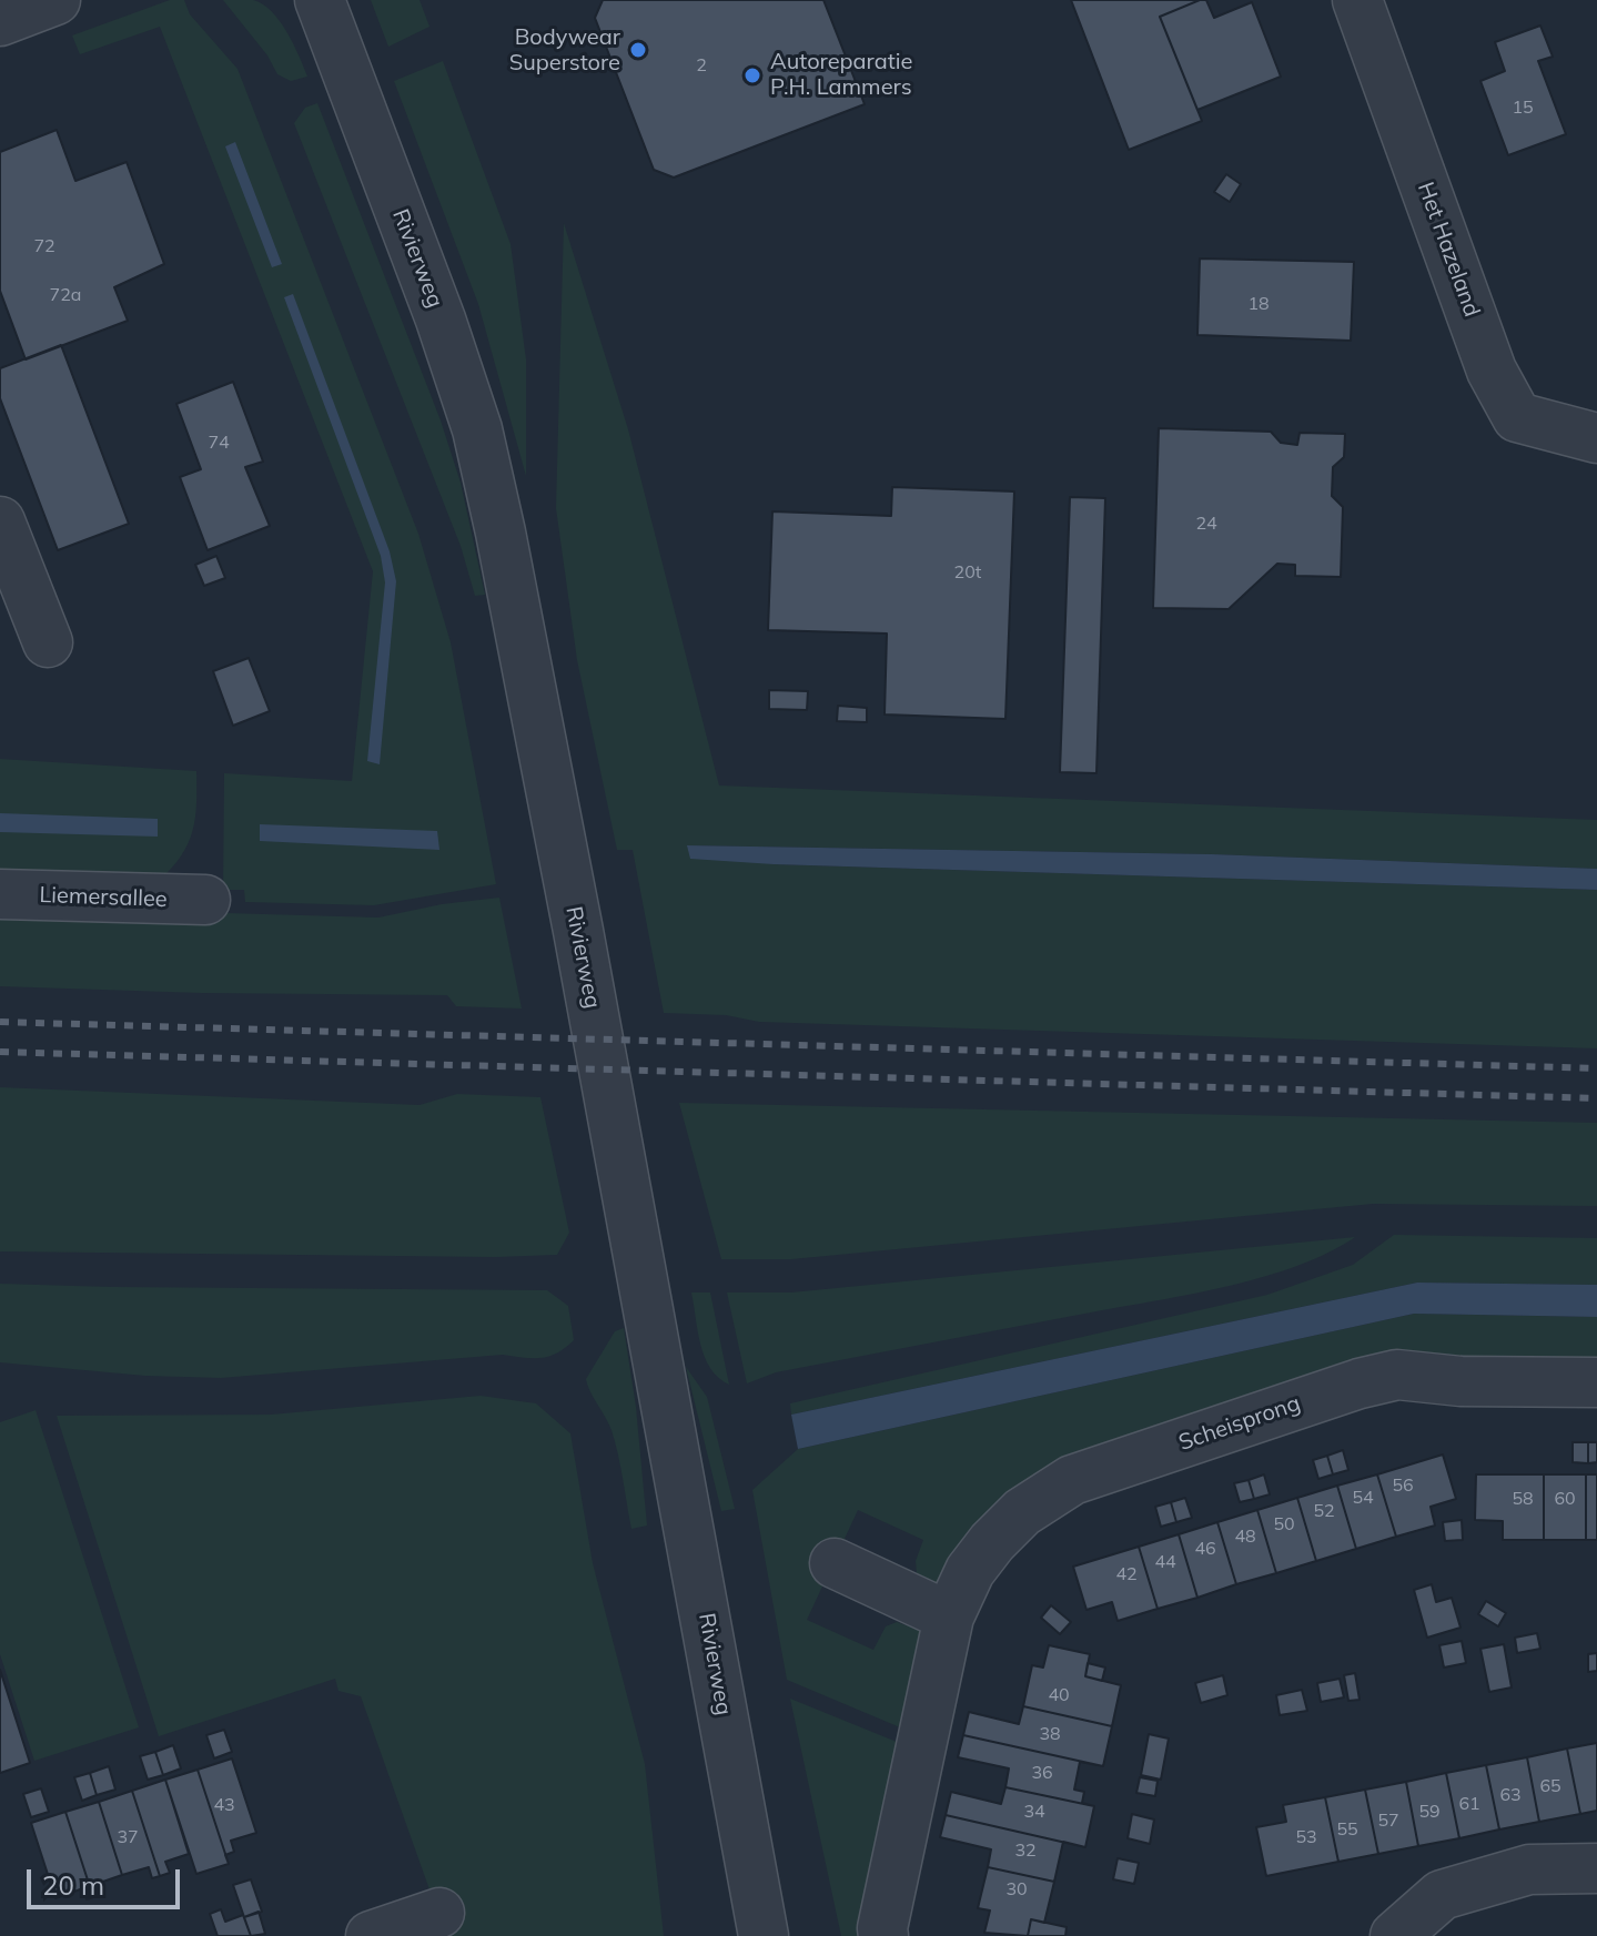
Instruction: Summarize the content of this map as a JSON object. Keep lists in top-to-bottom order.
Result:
{
  "streets": {
    "street": [
      "Het Hazeland",
      "Rivierweg",
      "Liemersallee",
      "Scheisprong"
    ]
  },
  "places": ["Bodywear Superstore", "Autoreparatie P.H. Lammers"],
  "house_numbers": [
    "2",
    "15",
    "72",
    "72a",
    "18",
    "74",
    "24",
    "20t",
    "56",
    "54",
    "58",
    "60",
    "52",
    "50",
    "48",
    "46",
    "44",
    "42",
    "40",
    "38",
    "36",
    "65",
    "63",
    "61",
    "43",
    "34",
    "59",
    "57",
    "55",
    "37",
    "53",
    "32",
    "30"
  ],
  "scale_bar": "20 m"
}
